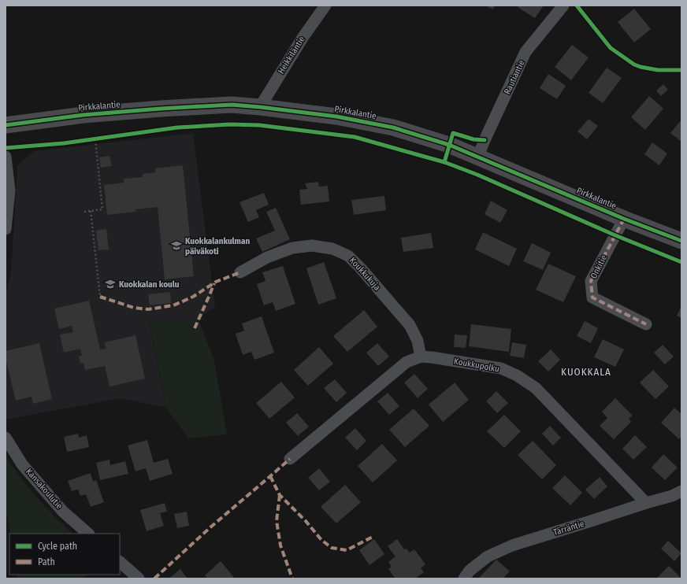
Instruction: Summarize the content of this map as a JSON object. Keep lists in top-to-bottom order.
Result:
{
  "streets": {
    "street": [
      "Heikkiläntie",
      "Rautiantie",
      "Pirkkalantie",
      "Onkitie",
      "Koukkukuja",
      "Koukkupolku",
      "Kansakoulutie",
      "Tärräntie"
    ]
  },
  "crossings": [
    ["Heikkiläntie", "Pirkkalantie"],
    ["Rautiantie", "Pirkkalantie"],
    ["Pirkkalantie", "Onkitie"],
    ["Koukkukuja", "Koukkupolku"],
    ["Koukkupolku", "Tärräntie"]
  ],
  "districts": ["KUOKKALA"],
  "places": {
    "school or university": ["Kuokkalankulman päiväkoti", "Kuokkalan koulu"]
  },
  "legend": ["Cycle path", "Path"]
}
